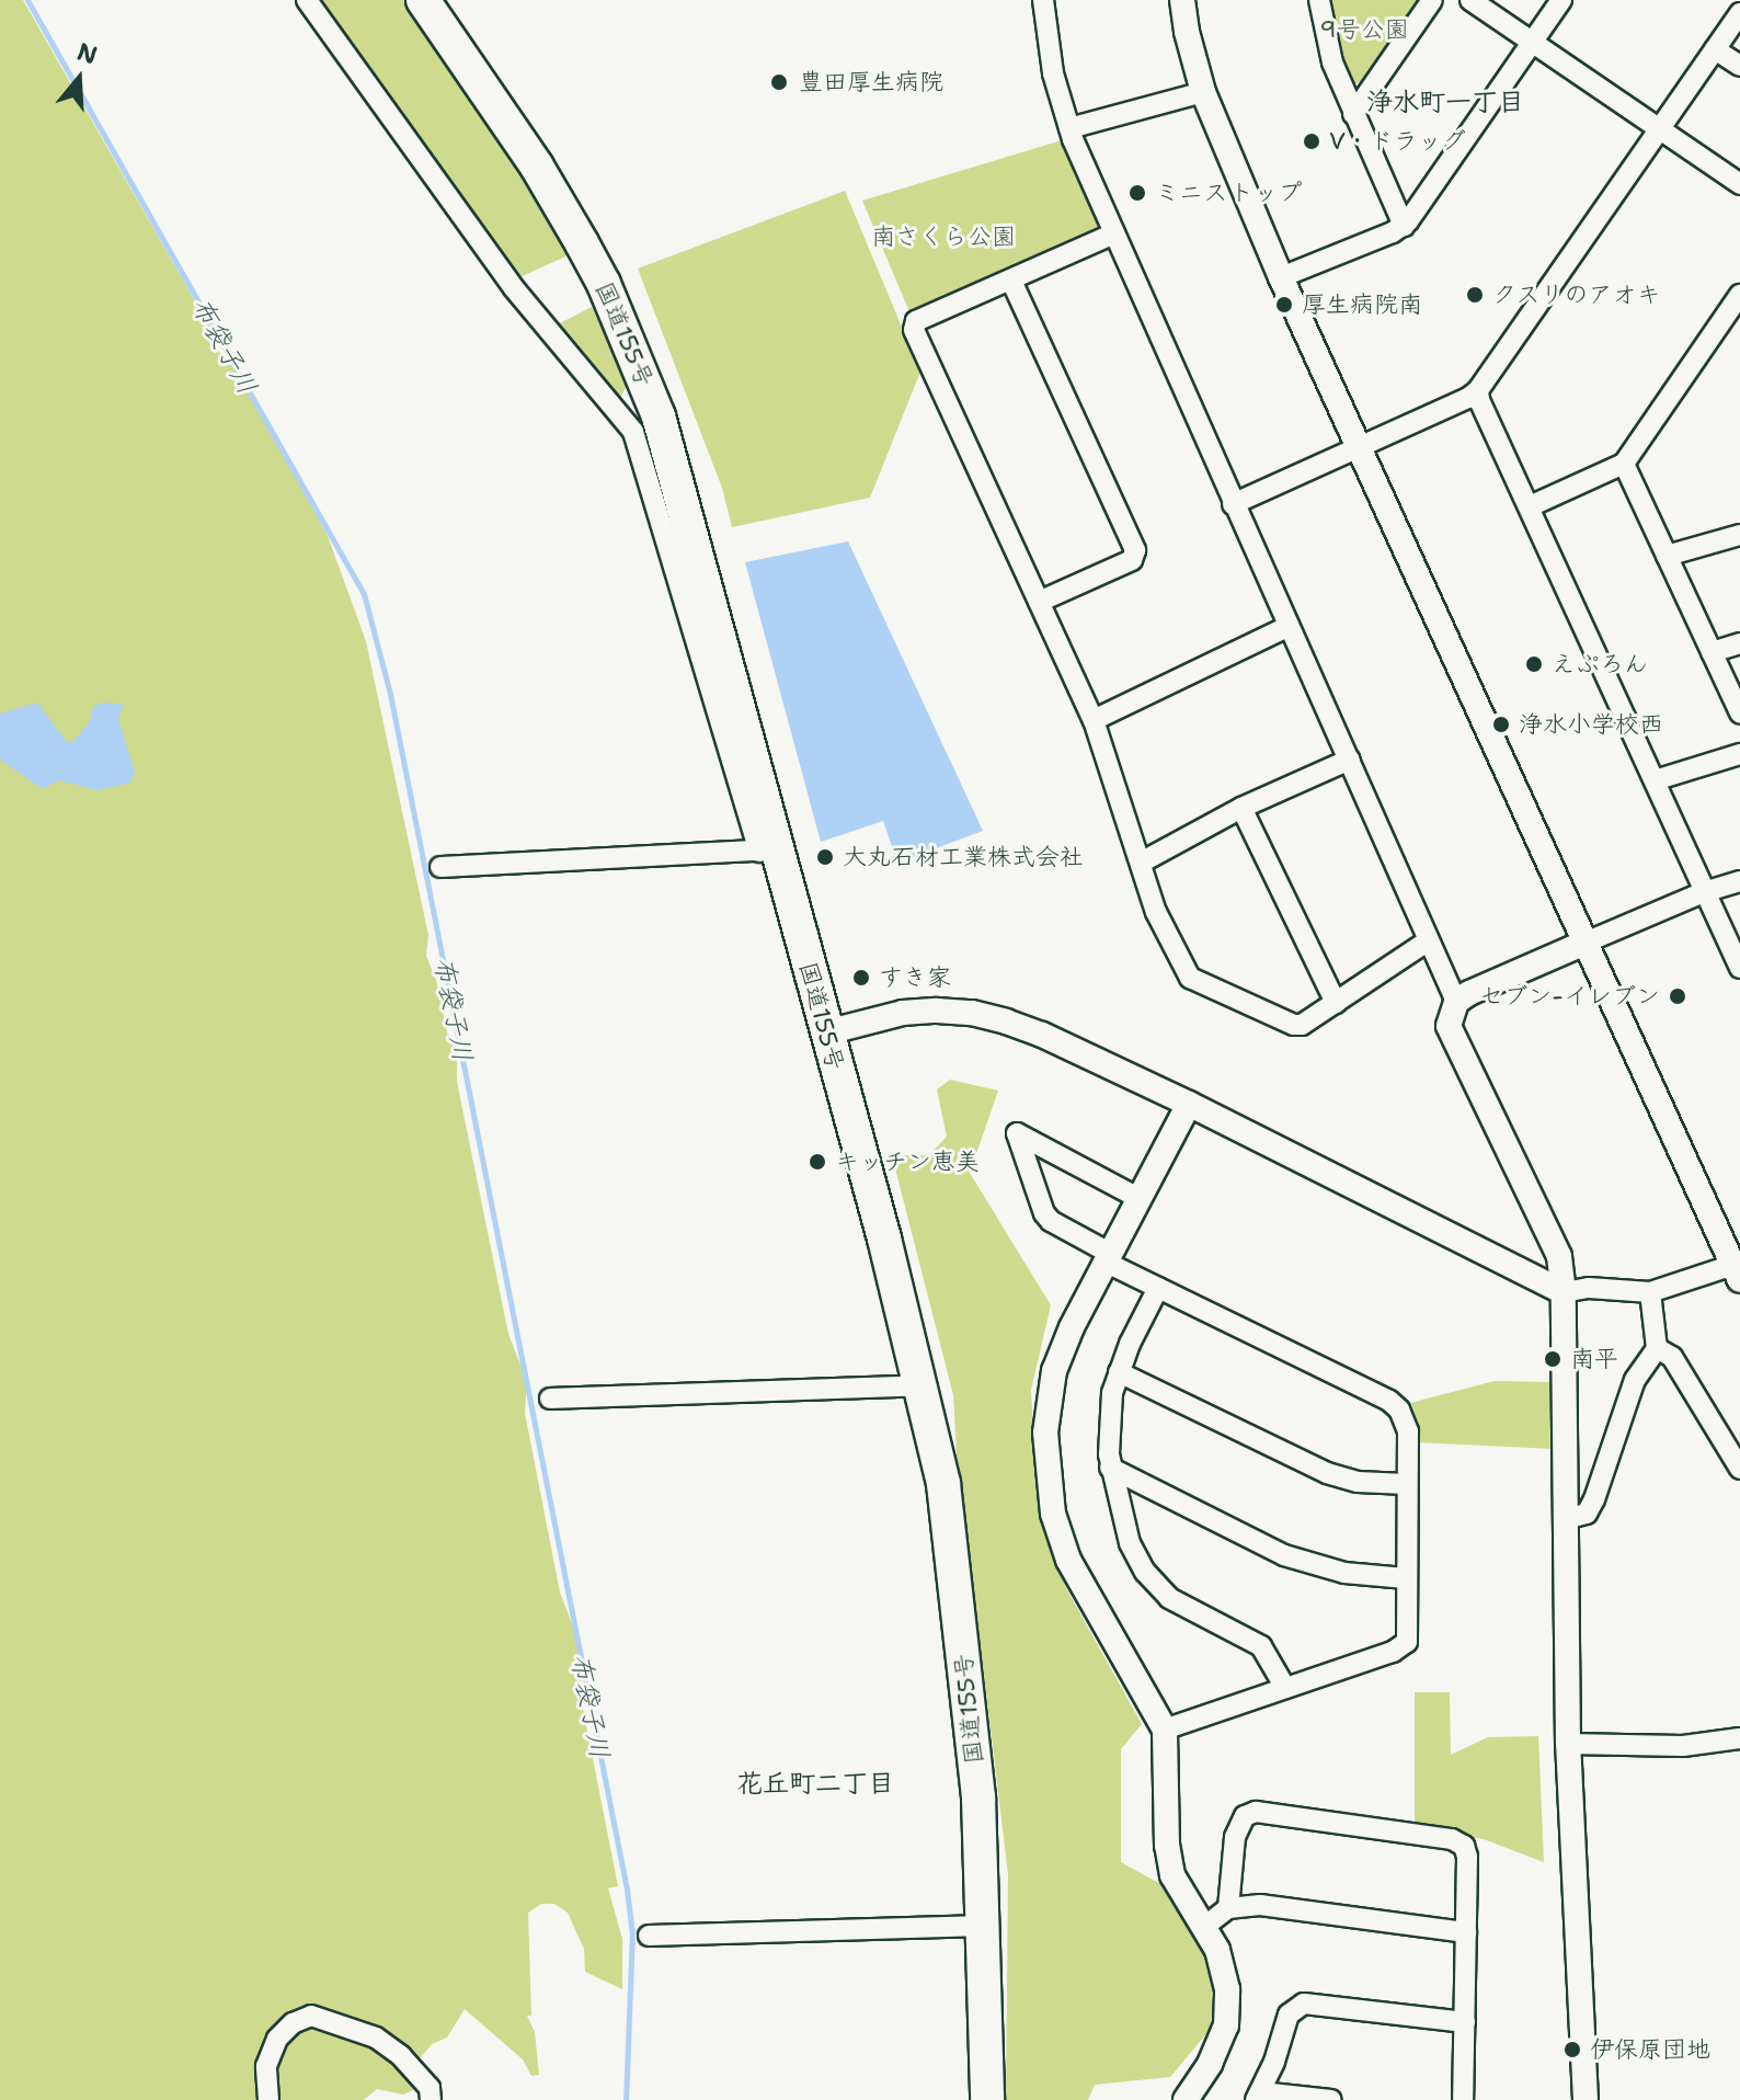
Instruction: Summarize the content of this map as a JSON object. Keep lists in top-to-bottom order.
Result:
{
  "streets": {
    "highway": ["国道155号"]
  },
  "districts": ["浄水町一丁目", "花丘町二丁目"],
  "water": ["布袋子川"],
  "parks": ["9号公園", "南さくら公園"],
  "places": [
    "豊田厚生病院",
    "V・ドラッグ",
    "ミニストップ",
    "クスリのアオキ",
    "厚生病院南",
    "えぷろん",
    "浄水小学校西",
    "大丸石材工業株式会社",
    "すき家",
    "セブン-イレブン",
    "キッチン恵美",
    "南平",
    "伊保原団地"
  ],
  "north": "top"
}
